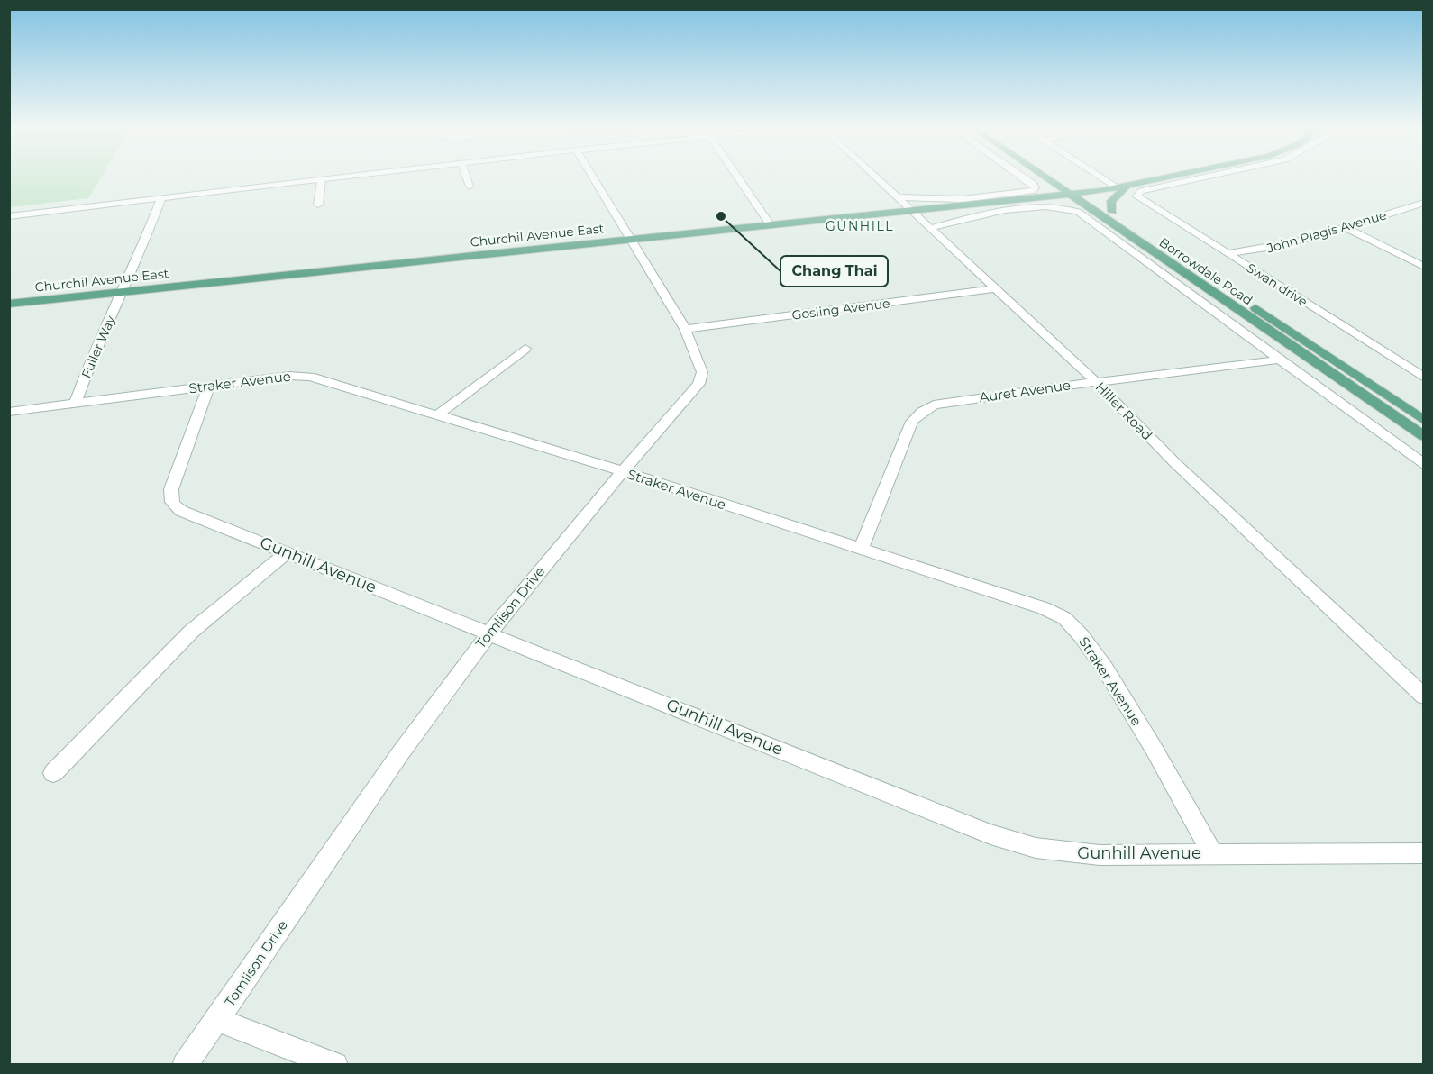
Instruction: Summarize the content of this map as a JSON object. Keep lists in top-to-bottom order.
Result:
{
  "streets": {
    "main road": ["Churchil Avenue East", "Borrowdale Road"],
    "street": [
      "John Plagis Avenue",
      "Swan drive",
      "Gosling Avenue",
      "Fuller Way",
      "Straker Avenue",
      "Auret Avenue",
      "Hiller Road",
      "Gunhill Avenue",
      "Tomlison Drive"
    ]
  },
  "crossings": [
    ["John Plagis Avenue", "Swan drive"],
    ["Churchil Avenue East", "Borrowdale Road"],
    ["Churchil Avenue East", "Fuller Way"],
    ["Churchil Avenue East", "Hiller Road"],
    ["Churchil Avenue East", "Tomlison Drive"],
    ["Gosling Avenue", "Hiller Road"],
    ["Gosling Avenue", "Tomlison Drive"],
    ["Fuller Way", "Straker Avenue"],
    ["Straker Avenue", "Auret Avenue"],
    ["Straker Avenue", "Gunhill Avenue"],
    ["Straker Avenue", "Tomlison Drive"],
    ["Auret Avenue", "Hiller Road"],
    ["Gunhill Avenue", "Tomlison Drive"]
  ],
  "districts": ["GUNHILL"],
  "places": ["Chang Thai"]
}
